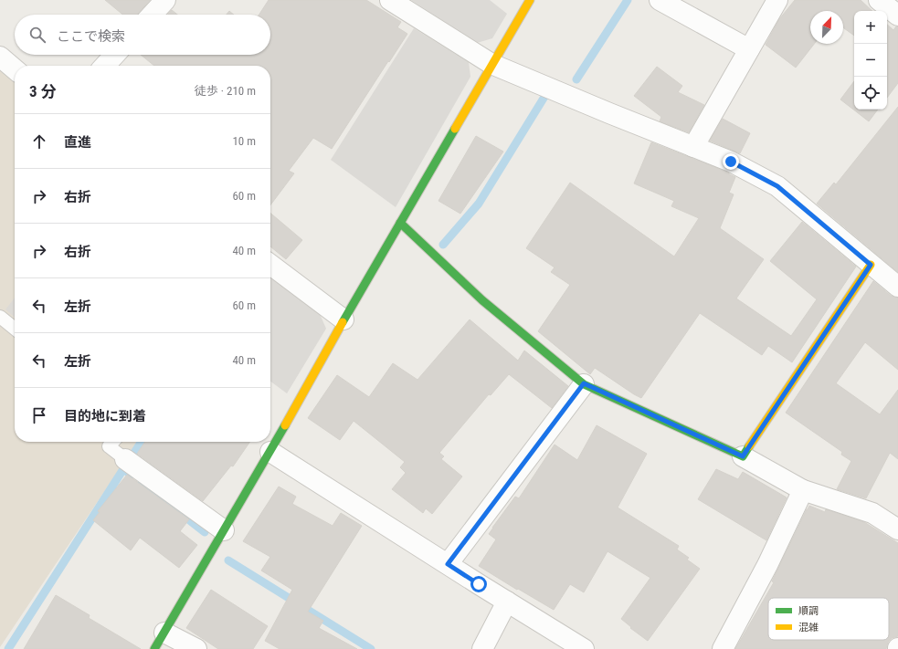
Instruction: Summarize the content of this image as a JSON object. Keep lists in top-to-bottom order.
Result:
{
  "legend": ["順調", "混雑"],
  "north": "top right",
  "page": {
    "map_buttons": ["+", "−"],
    "search": "ここで検索",
    "heading": ["3 分", "徒歩 · 210 m"],
    "list": [
      ["直進", "10 m"],
      ["右折", "60 m"],
      ["右折", "40 m"],
      ["左折", "60 m"],
      ["左折", "40 m"],
      "目的地に到着"
    ]
  }
}
